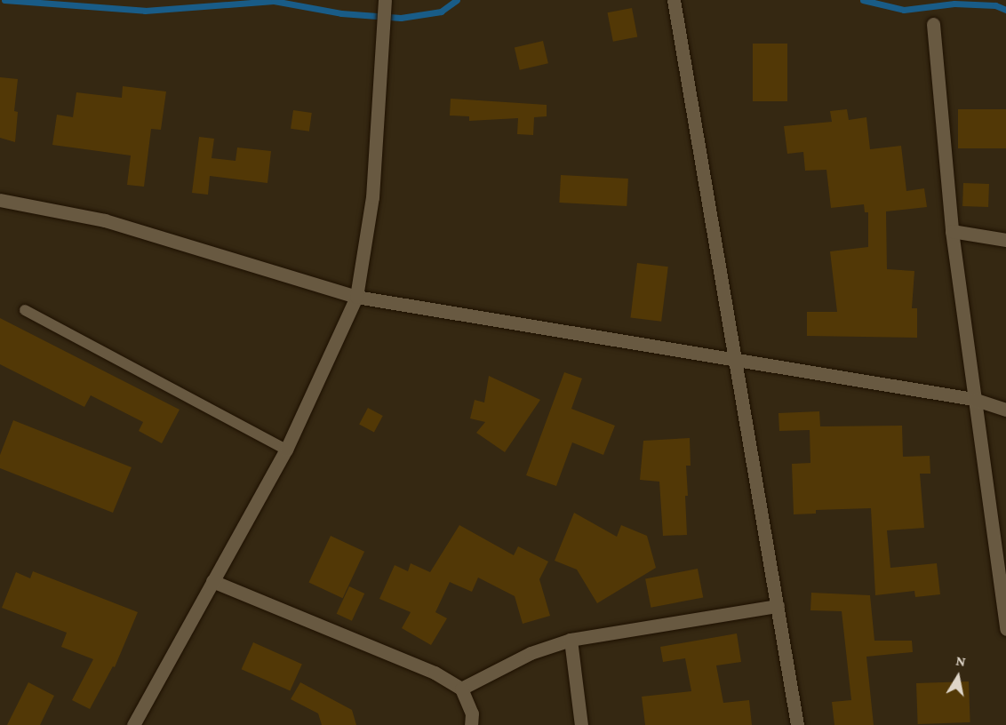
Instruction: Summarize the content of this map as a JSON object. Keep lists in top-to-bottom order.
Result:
{
  "north": "top"
}
